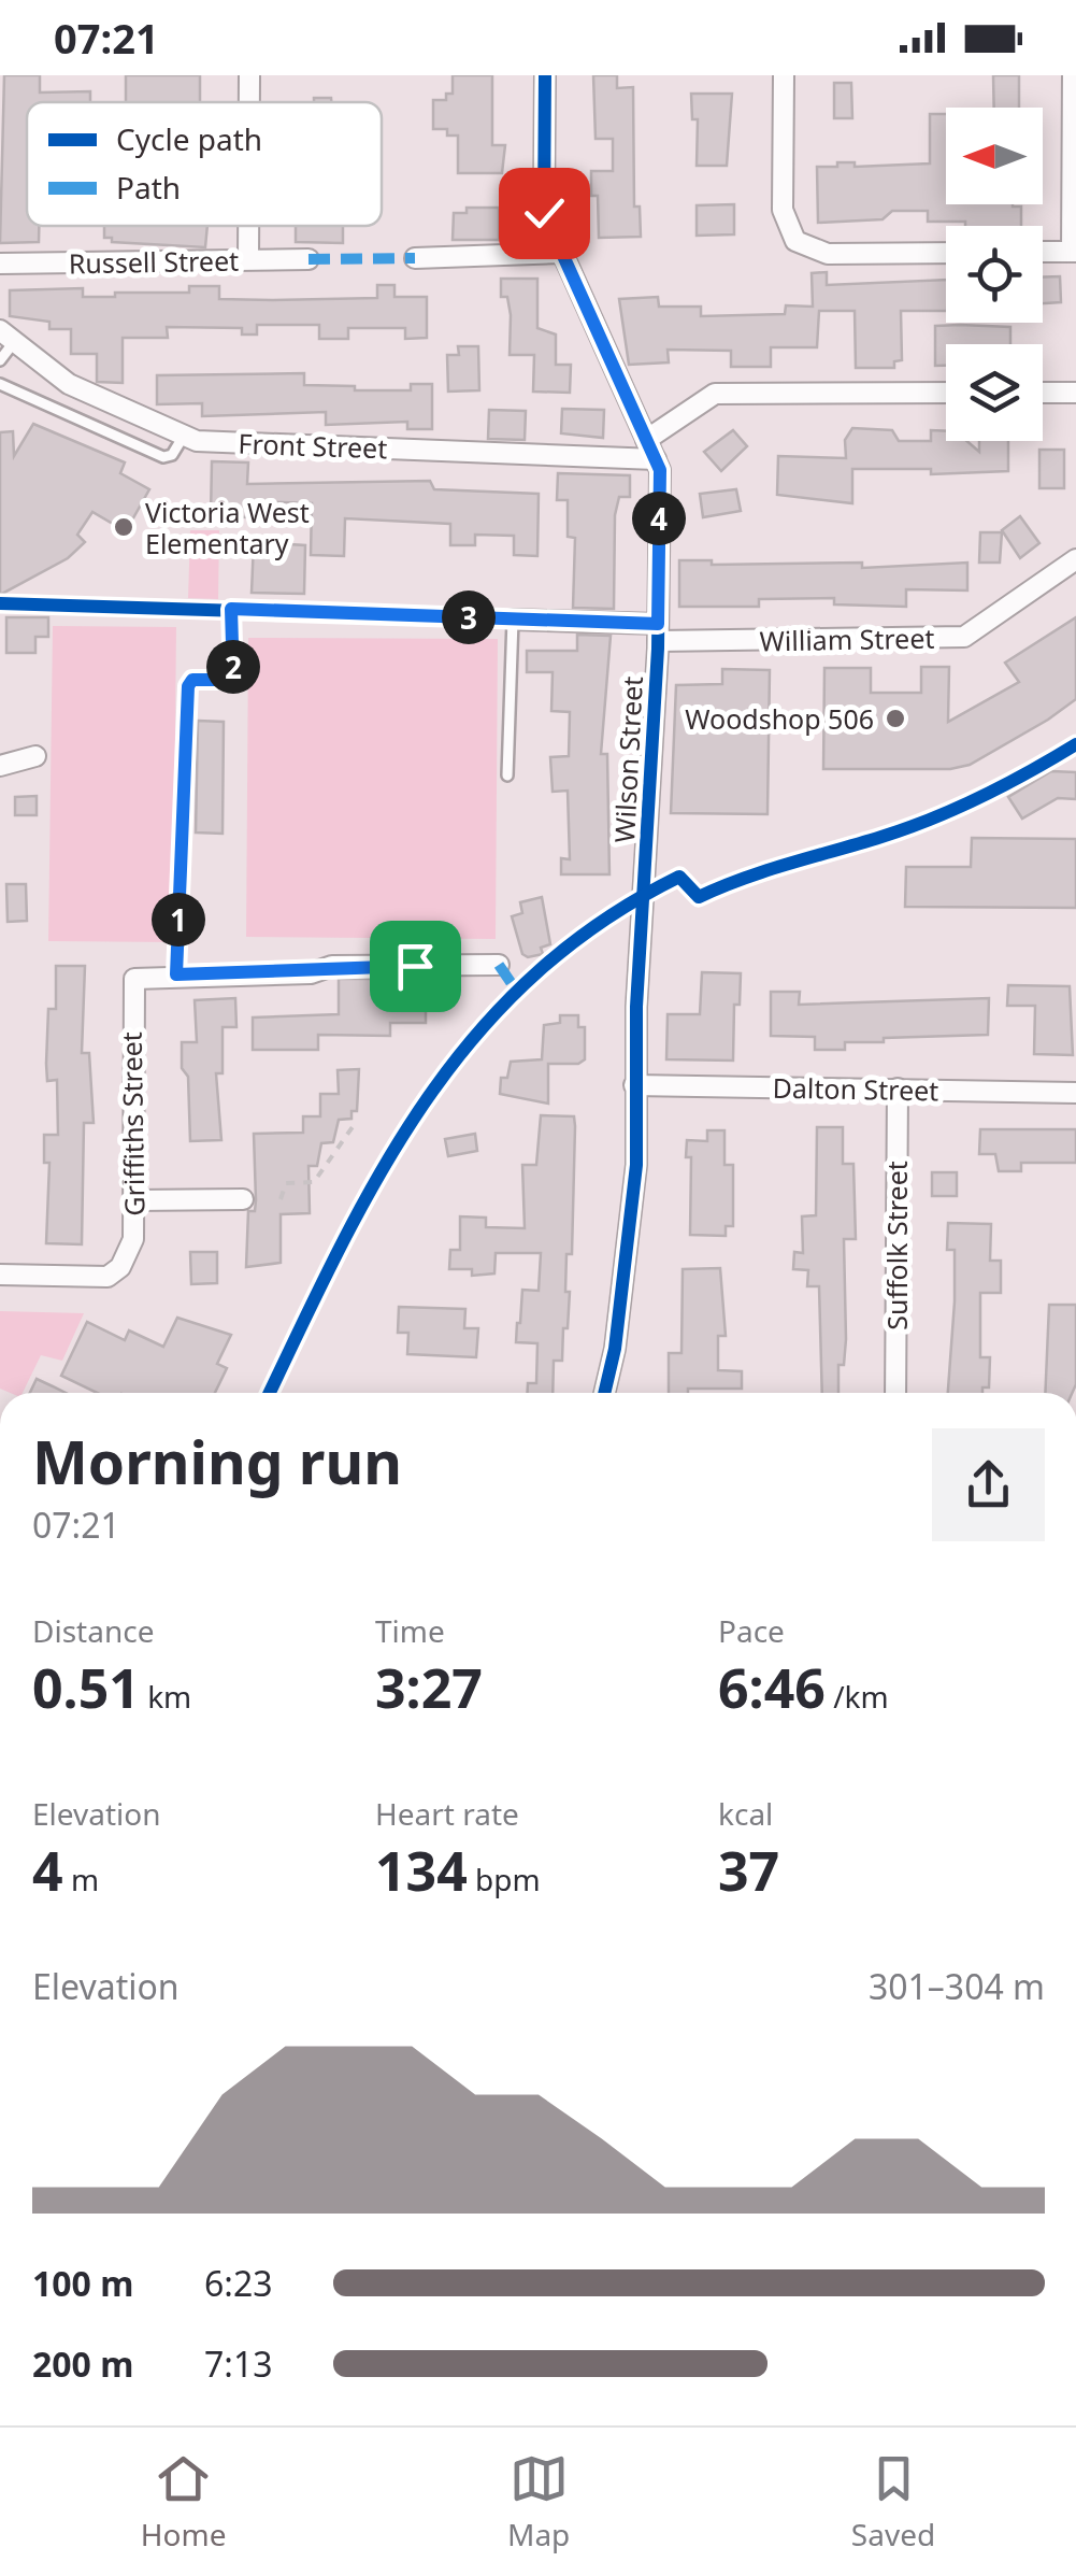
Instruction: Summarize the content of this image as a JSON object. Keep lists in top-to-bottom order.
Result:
{
  "streets": {
    "street": [
      "Russell Street",
      "Front Street",
      "William Street",
      "Wilson Street",
      "Dalton Street",
      "Griffiths Street",
      "Suffolk Street"
    ]
  },
  "crossings": [
    ["Front Street", "Wilson Street"],
    ["William Street", "Wilson Street"],
    ["Wilson Street", "Dalton Street"],
    ["Dalton Street", "Suffolk Street"]
  ],
  "places": ["Victoria West Elementary", "Woodshop 506"],
  "legend": ["Cycle path", "Path"],
  "north": "left",
  "page": {
    "status": "07:21",
    "pins": [
      "4",
      "3",
      "2",
      "1"
    ],
    "heading": ["Morning run", "07:21"],
    "stats": [
      ["Distance", "0.51 km"],
      ["Time", "3:27"],
      ["Pace", "6:46 /km"],
      ["Elevation", "4 m"],
      ["Heart rate", "134 bpm"],
      ["kcal", "37"]
    ],
    "chart": ["Elevation", "301–304 m"],
    "list": [
      {
        "name": "100 m",
        "note": "6:23"
      },
      {
        "name": "200 m",
        "note": "7:13"
      }
    ],
    "tabs": ["Home", "Map", "Saved"]
  }
}
